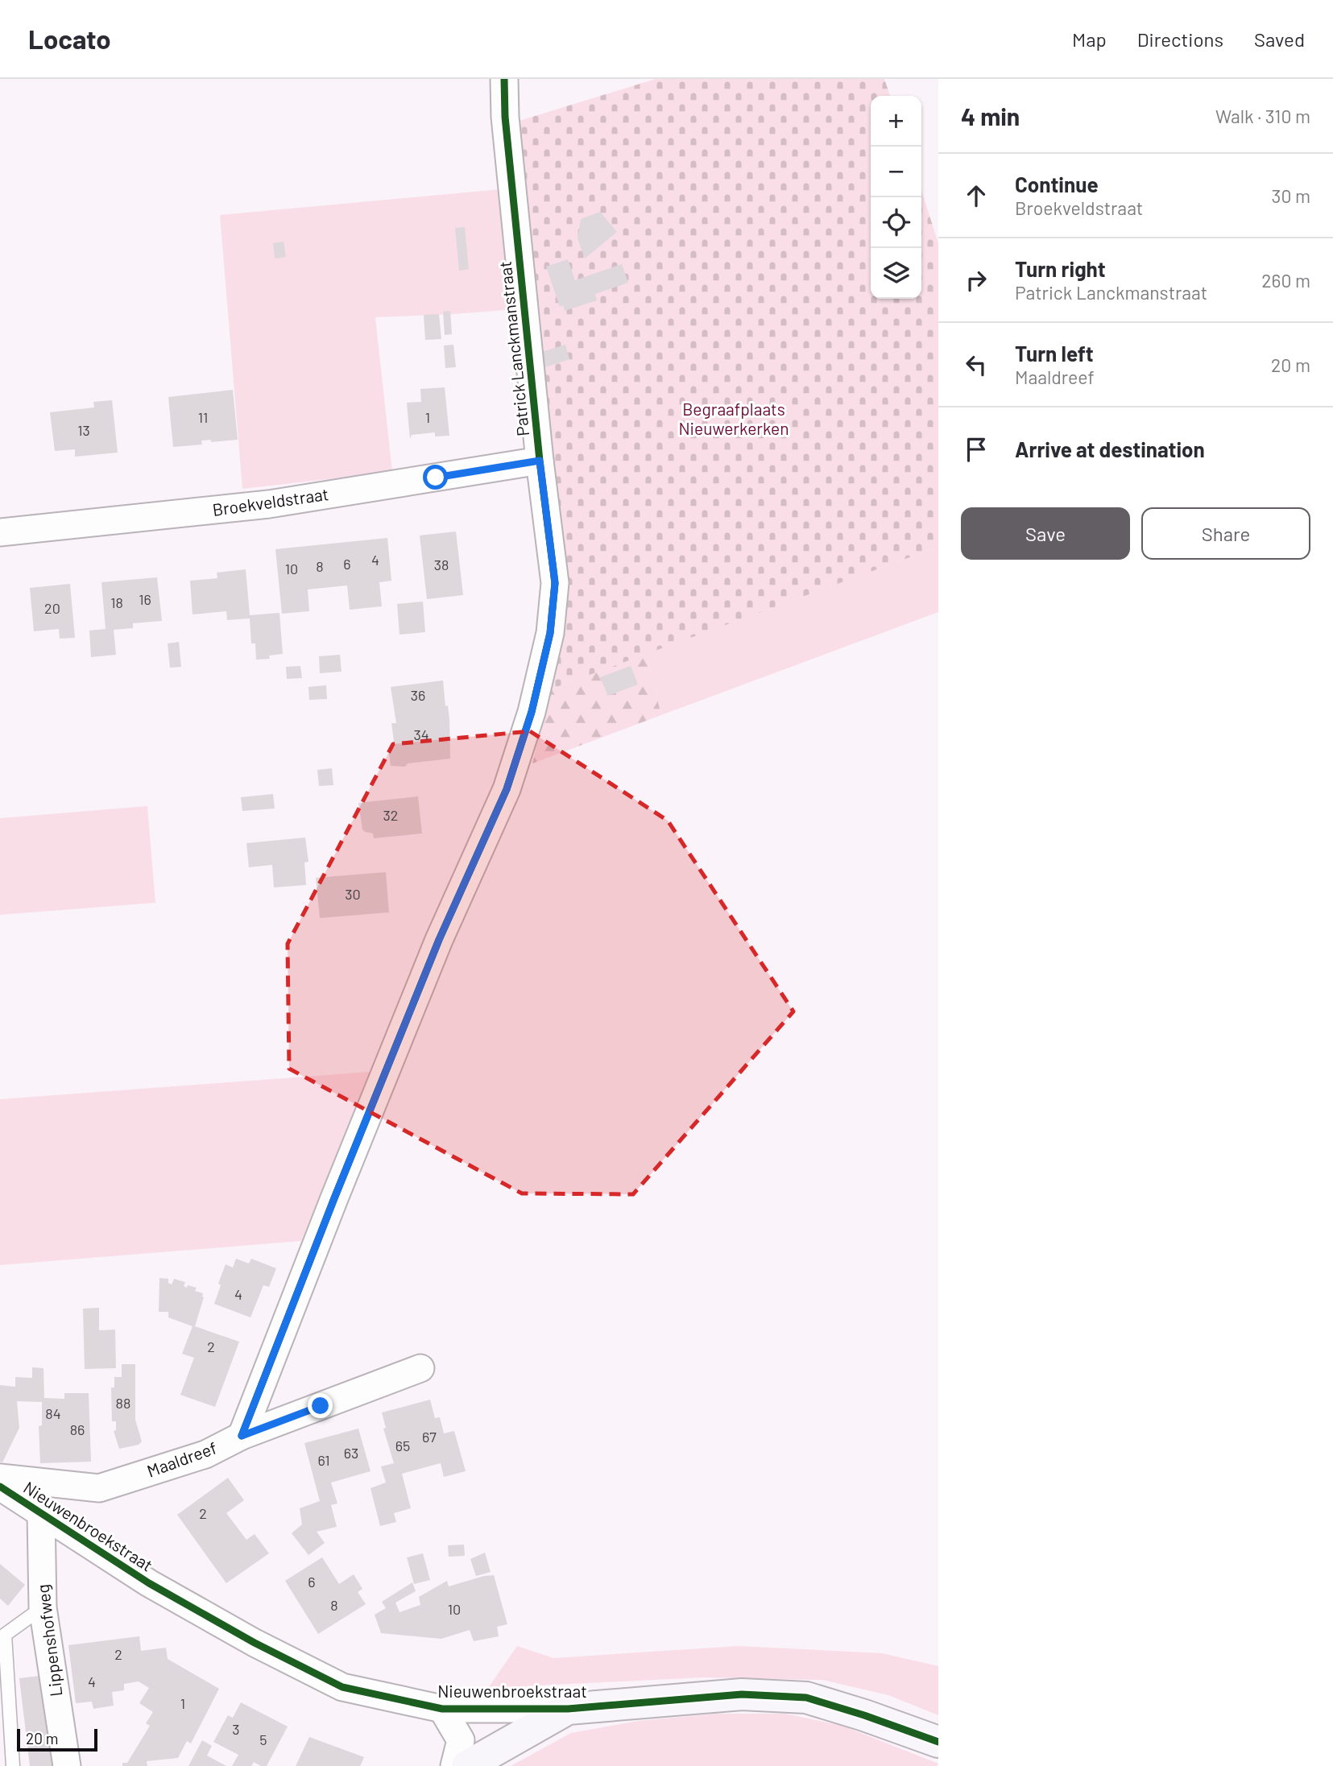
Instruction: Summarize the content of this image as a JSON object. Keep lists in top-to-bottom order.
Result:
{
  "streets": {
    "street": [
      "Patrick Lanckmanstraat",
      "Broekveldstraat",
      "Maaldreef",
      "Nieuwenbroekstraat",
      "Lippenshofweg"
    ]
  },
  "crossings": [
    ["Patrick Lanckmanstraat", "Broekveldstraat"],
    ["Patrick Lanckmanstraat", "Maaldreef"],
    ["Nieuwenbroekstraat", "Lippenshofweg"]
  ],
  "parks": ["Begraafplaats Nieuwerkerken"],
  "house_numbers": [
    "11",
    "1",
    "13",
    "4",
    "6",
    "38",
    "8",
    "10",
    "16",
    "18",
    "20",
    "36",
    "34",
    "32",
    "30",
    "4",
    "2",
    "88",
    "84",
    "86",
    "67",
    "65",
    "63",
    "61",
    "2",
    "6",
    "8",
    "10",
    "2",
    "4",
    "1",
    "3",
    "5"
  ],
  "scale_bar": "20 m",
  "page": {
    "header": "Locato",
    "nav": ["Map", "Directions", "Saved"],
    "heading": ["4 min", "Walk · 310 m"],
    "map_buttons": ["+", "−"],
    "list": [
      ["Continue", "Broekveldstraat", "30 m"],
      ["Turn right", "Patrick Lanckmanstraat", "260 m"],
      ["Turn left", "Maaldreef", "20 m"],
      "Arrive at destination"
    ],
    "buttons": ["Save", "Share"],
    "scale": "20 m"
  }
}
